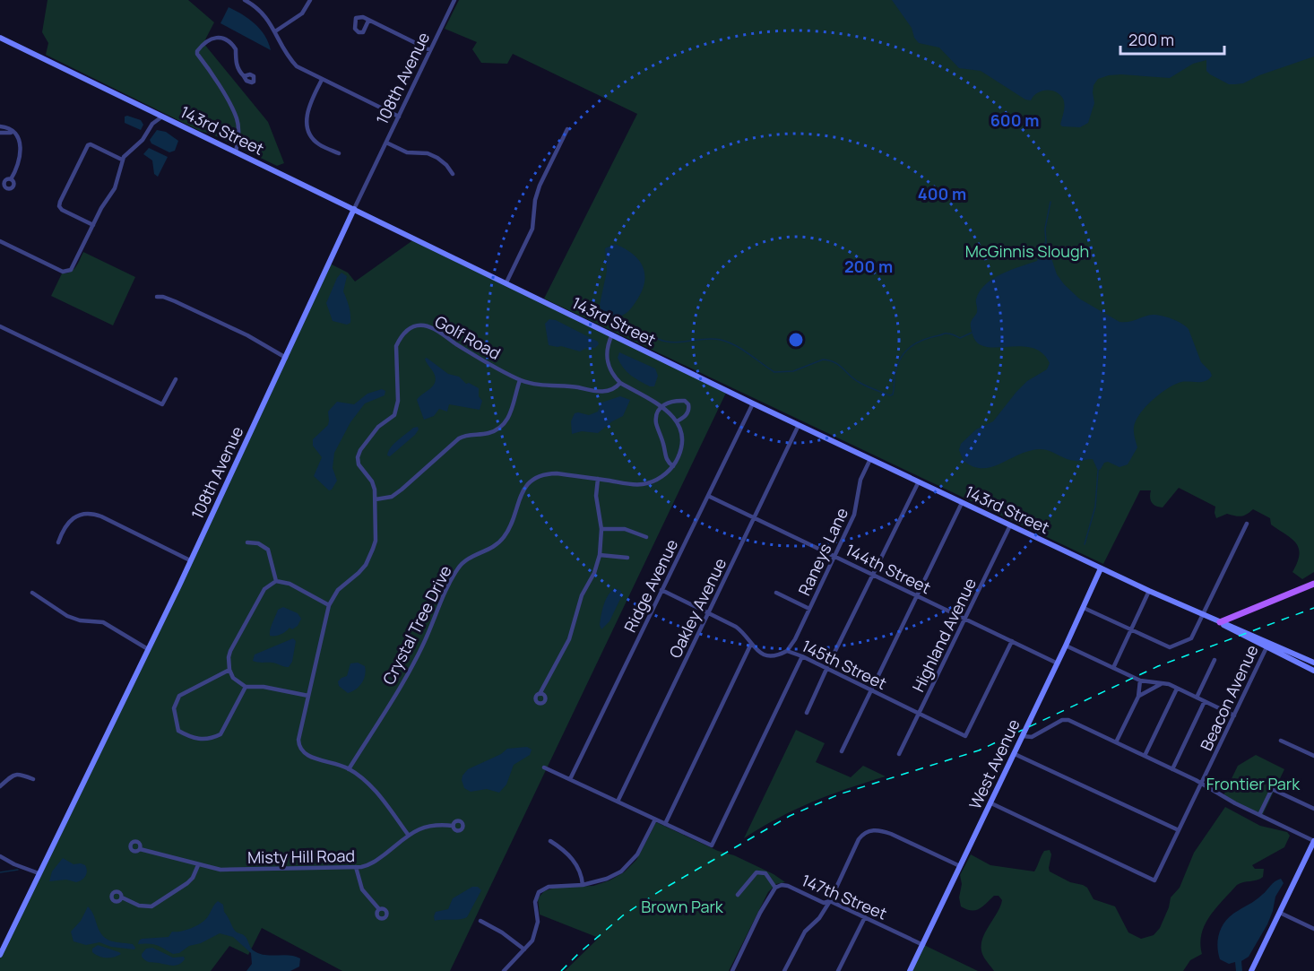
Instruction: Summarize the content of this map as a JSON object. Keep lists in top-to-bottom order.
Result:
{
  "streets": {
    "main road": ["108th Avenue", "143rd Street", "West Avenue"],
    "street": [
      "Golf Road",
      "Raneys Lane",
      "144th Street",
      "Ridge Avenue",
      "Oakley Avenue",
      "Crystal Tree Drive",
      "Highland Avenue",
      "145th Street",
      "Beacon Avenue",
      "Misty Hill Road",
      "147th Street"
    ]
  },
  "crossings": [
    ["108th Avenue", "143rd Street"],
    ["143rd Street", "Raneys Lane"],
    ["143rd Street", "Ridge Avenue"],
    ["143rd Street", "Oakley Avenue"],
    ["143rd Street", "Highland Avenue"],
    ["143rd Street", "West Avenue"],
    ["Golf Road", "Crystal Tree Drive"],
    ["Raneys Lane", "144th Street"],
    ["Raneys Lane", "145th Street"],
    ["144th Street", "Ridge Avenue"],
    ["144th Street", "Oakley Avenue"],
    ["144th Street", "Highland Avenue"],
    ["144th Street", "145th Street"],
    ["144th Street", "West Avenue"],
    ["Ridge Avenue", "145th Street"],
    ["Oakley Avenue", "145th Street"],
    ["Highland Avenue", "145th Street"],
    ["Beacon Avenue", "West Avenue"],
    ["West Avenue", "147th Street"]
  ],
  "parks": ["McGinnis Slough", "Frontier Park", "Brown Park"],
  "scale_bar": "200 m",
  "rings": ["600 m", "400 m", "200 m"]
}
